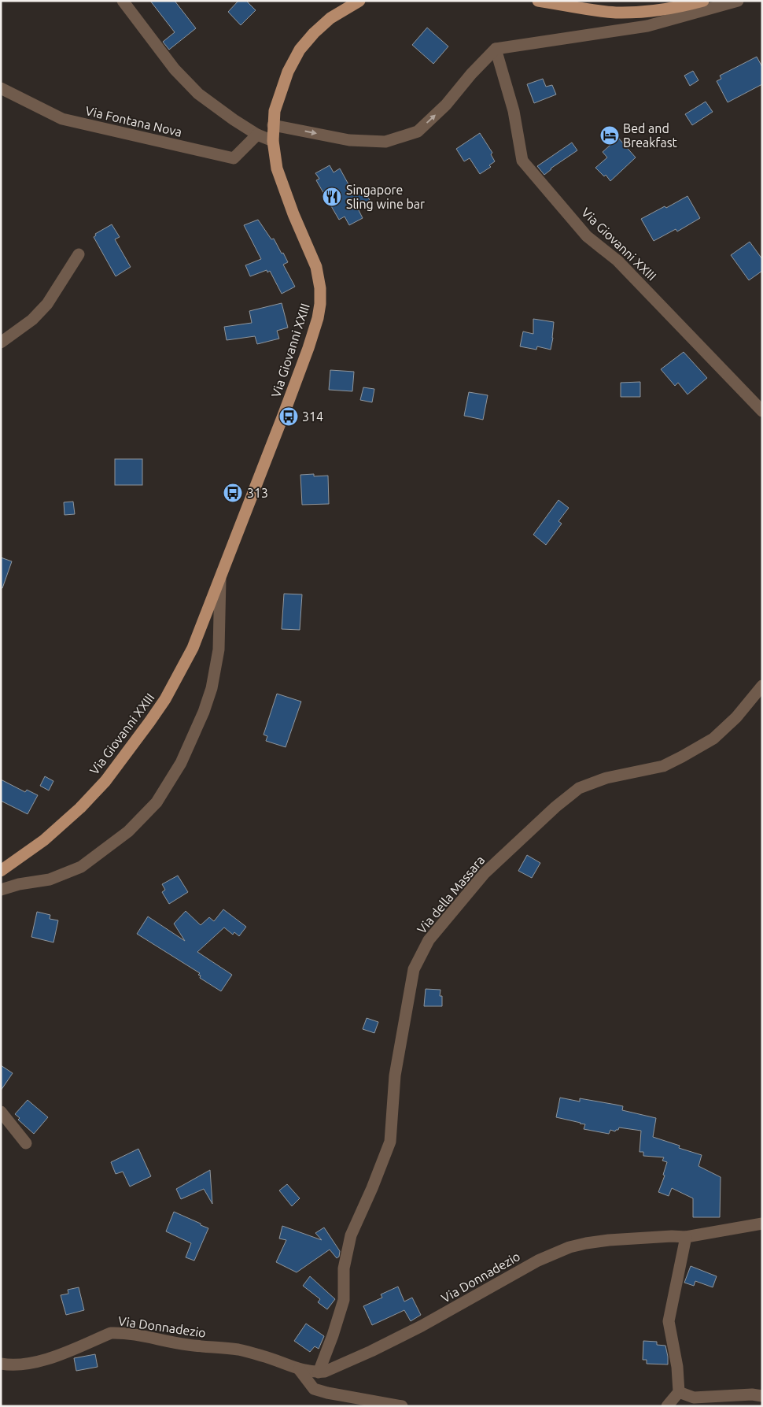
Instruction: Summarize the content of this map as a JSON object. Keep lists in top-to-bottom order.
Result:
{
  "streets": {
    "main road": ["Via Giovanni XXIII"],
    "street": ["Via Fontana Nova", "Via della Massara", "Via Donnadezio"]
  },
  "crossings": [
    ["Via della Massara", "Via Donnadezio"]
  ],
  "places": {
    "hotel": ["Bed and Breakfast"],
    "restaurant": ["Singapore Sling wine bar"],
    "bus stop": ["314", "313"]
  }
}
